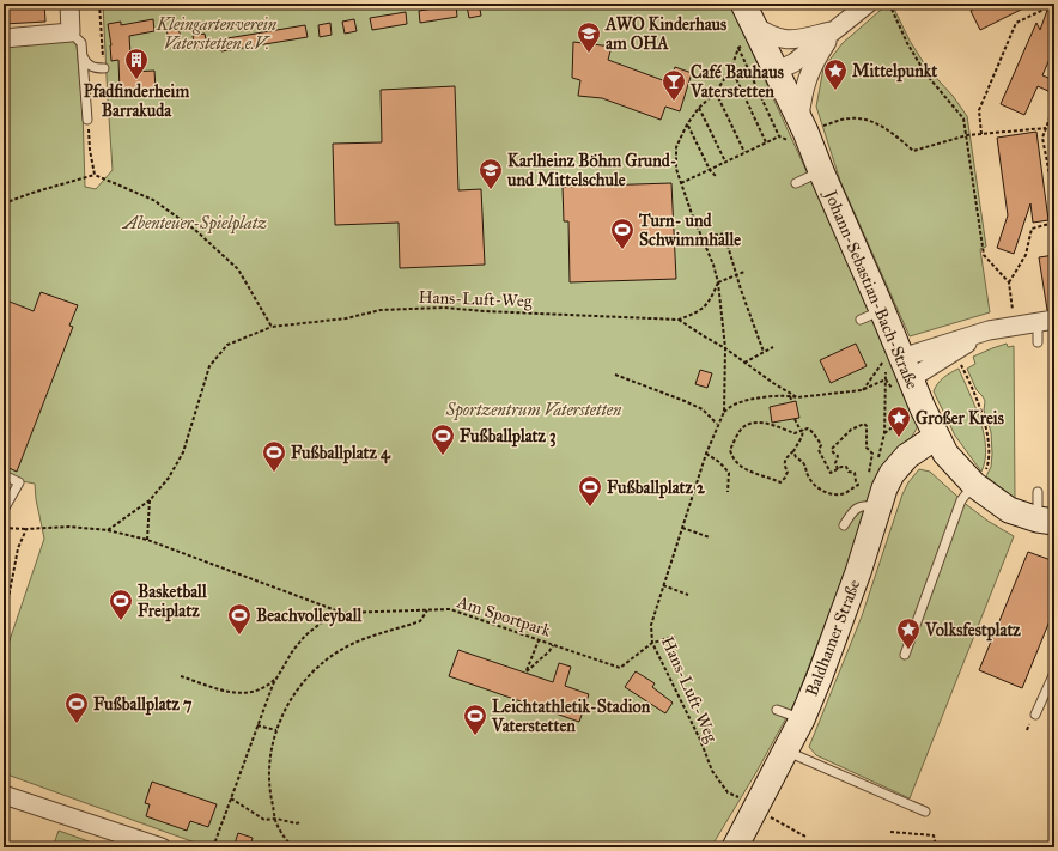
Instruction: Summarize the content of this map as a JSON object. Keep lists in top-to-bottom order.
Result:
{
  "streets": {
    "street": ["Johann-Sebastian-Bach-Straße", "Baldhamer Straße"],
    "path": ["Hans-Luft-Weg", "Am Sportpark"]
  },
  "crossings": [
    ["Johann-Sebastian-Bach-Straße", "Hans-Luft-Weg"],
    ["Johann-Sebastian-Bach-Straße", "Baldhamer Straße"],
    ["Hans-Luft-Weg", "Am Sportpark"],
    ["Hans-Luft-Weg", "Baldhamer Straße"]
  ],
  "parks": ["Kleingartenverein Vaterstetten e.V.", "Abenteuer-Spielplatz", "Sportzentrum Vaterstetten"],
  "places": {
    "school or university": ["AWO Kinderhaus am OHA", "Karlheinz Böhm Grund- und Mittelschule"],
    "building": ["Pfadfinderheim Barrakuda"],
    "place": ["Mittelpunkt", "Großer Kreis", "Volksfestplatz"],
    "bar": ["Café Bauhaus Vaterstetten"],
    "sports": [
      "Turn- und Schwimmhalle",
      "Fußballplatz 3",
      "Fußballplatz 4",
      "Fußballplatz 2",
      "Basketball Freiplatz",
      "Beachvolleyball",
      "Fußballplatz 7",
      "Leichtathletik-Stadion Vaterstetten"
    ]
  }
}
